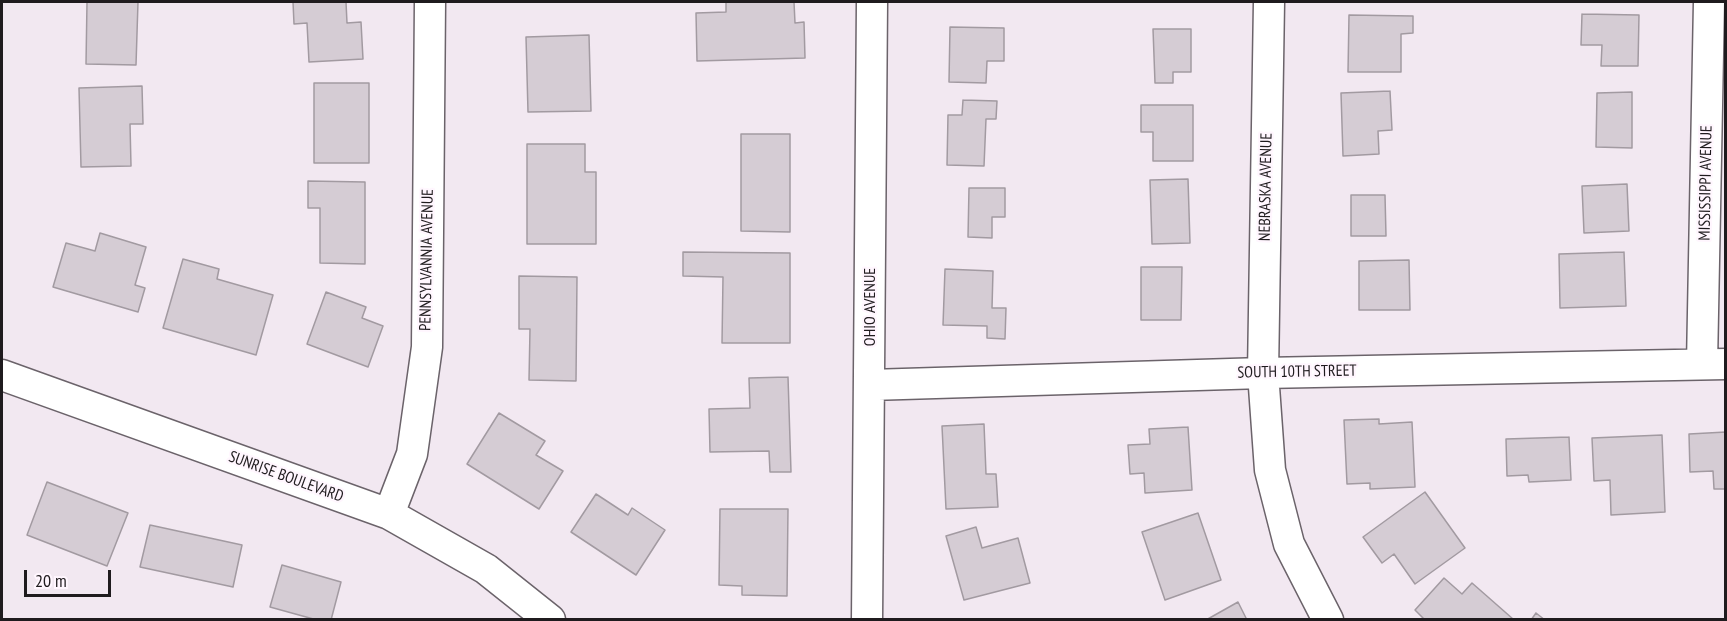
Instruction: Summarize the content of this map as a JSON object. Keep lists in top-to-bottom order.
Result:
{
  "streets": {
    "street": [
      "MISSISSIPPI AVENUE",
      "NEBRASKA AVENUE",
      "PENNSYLVANNIA AVENUE",
      "OHIO AVENUE",
      "SOUTH 10TH STREET",
      "SUNRISE BOULEVARD"
    ]
  },
  "crossings": [
    ["MISSISSIPPI AVENUE", "SOUTH 10TH STREET"],
    ["NEBRASKA AVENUE", "SOUTH 10TH STREET"],
    ["PENNSYLVANNIA AVENUE", "SUNRISE BOULEVARD"],
    ["OHIO AVENUE", "SOUTH 10TH STREET"]
  ],
  "scale_bar": "20 m"
}
